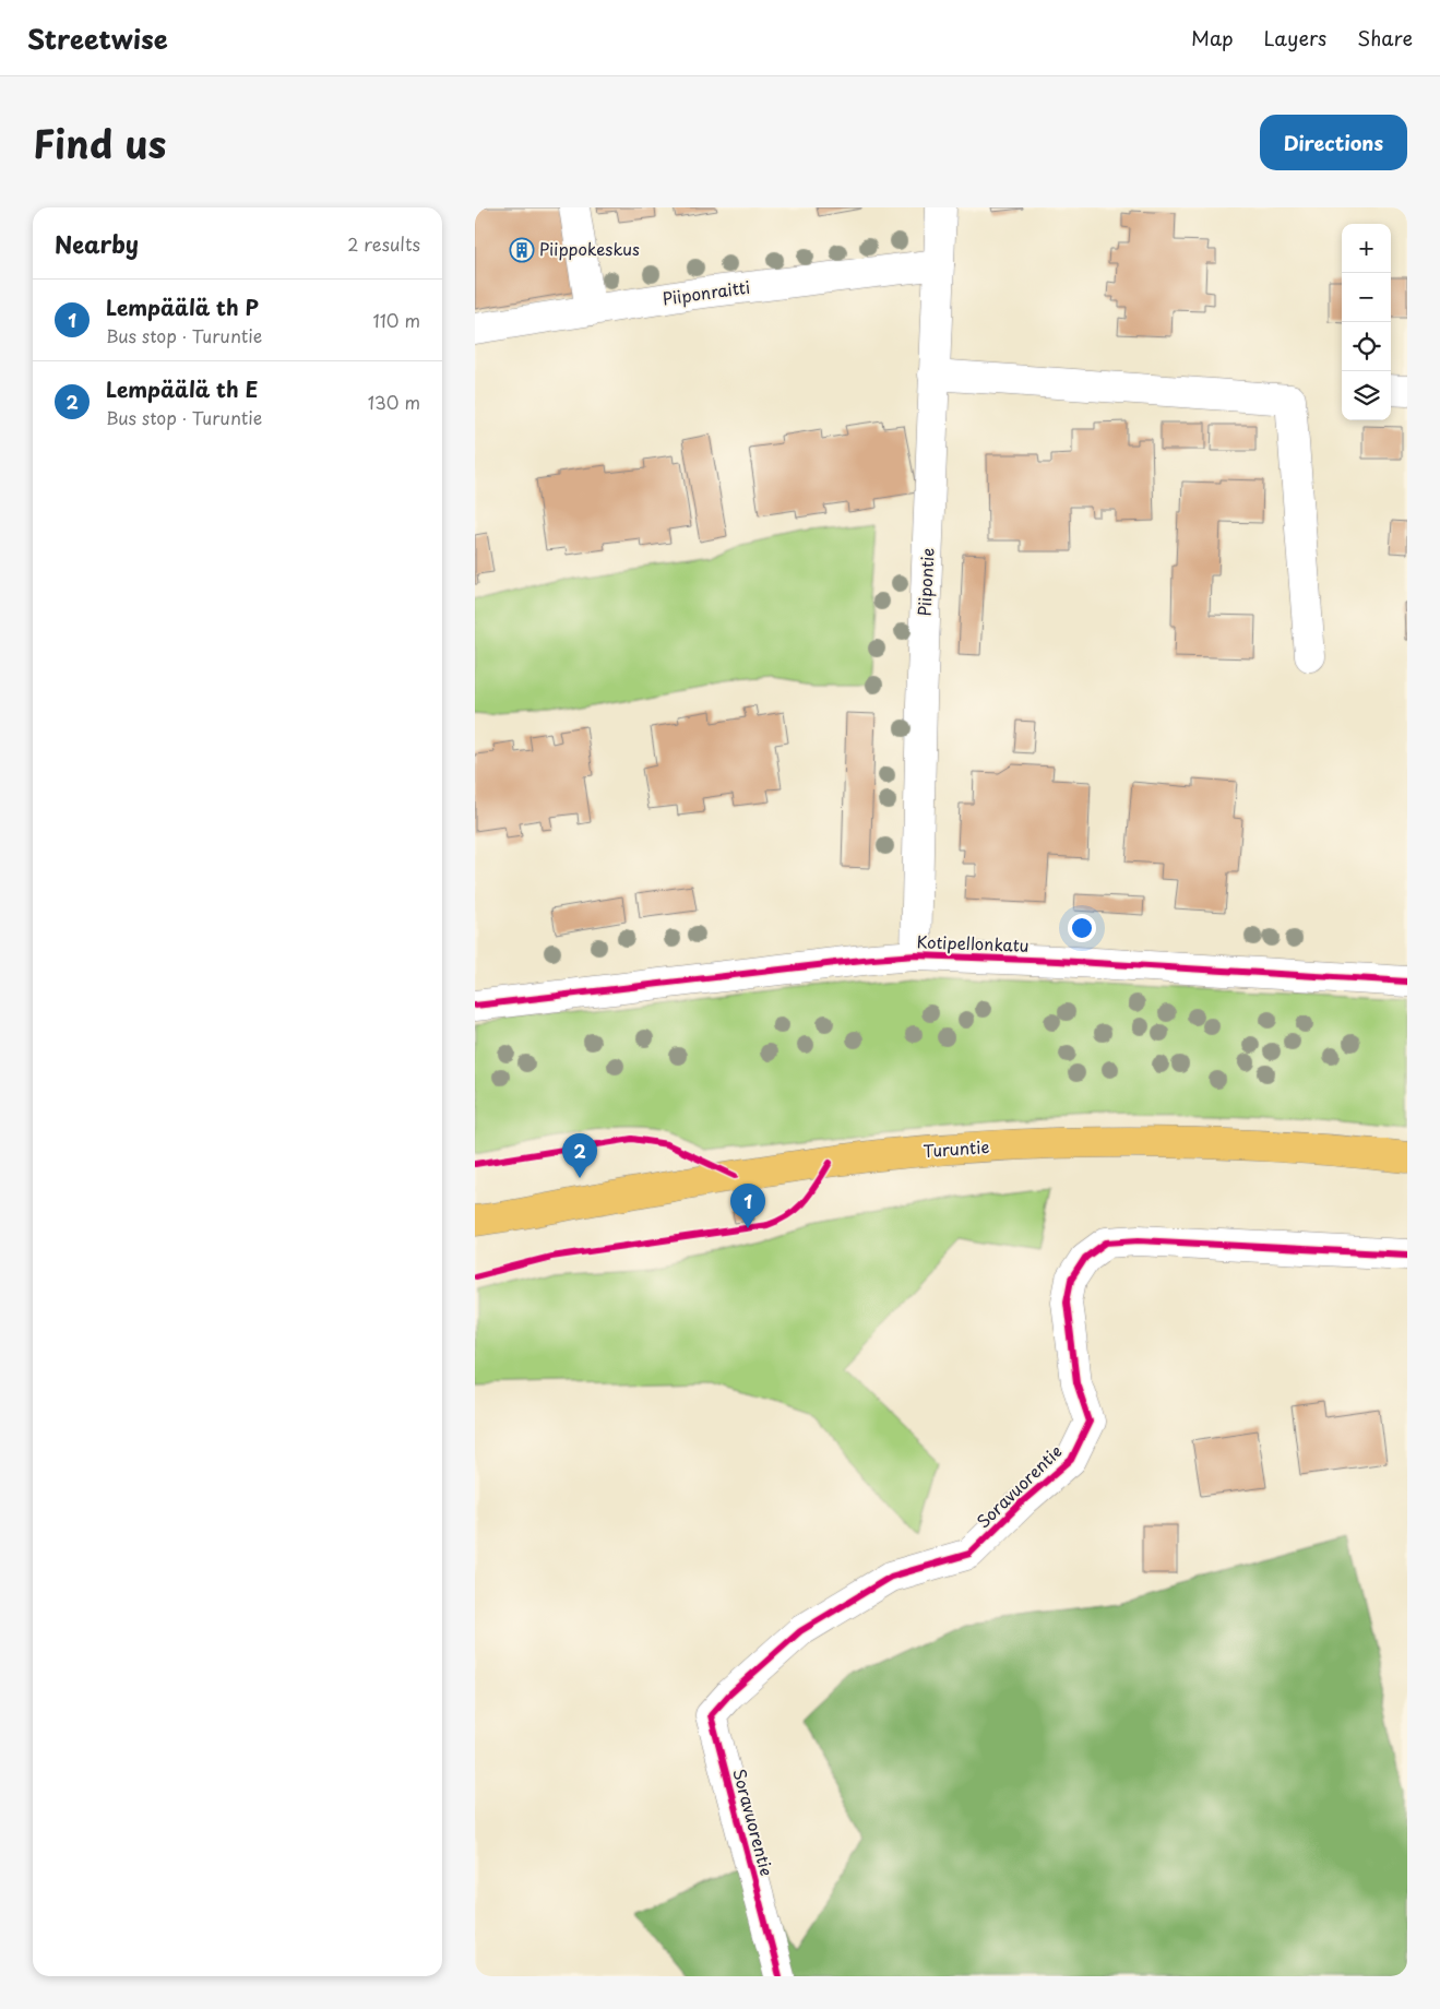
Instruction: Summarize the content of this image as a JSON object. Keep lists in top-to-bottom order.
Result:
{
  "streets": {
    "main road": ["Turuntie"],
    "street": [
      "Piiponraitti",
      "Piipontie",
      "Kotipellonkatu",
      "Soravuorentie"
    ]
  },
  "crossings": [
    ["Piiponraitti", "Piipontie"],
    ["Piipontie", "Kotipellonkatu"]
  ],
  "places": {
    "building": ["Piippokeskus"]
  },
  "page": {
    "header": "Streetwise",
    "nav": ["Map", "Layers", "Share"],
    "title": "Find us",
    "buttons": "Directions",
    "heading": ["Nearby", "2 results"],
    "map_buttons": ["+", "−"],
    "list": [
      {
        "mark": "1",
        "name": "Lempäälä th P",
        "note": "Bus stop · Turuntie",
        "value": "110 m"
      },
      {
        "mark": "2",
        "name": "Lempäälä th E",
        "note": "Bus stop · Turuntie",
        "value": "130 m"
      }
    ],
    "pins": ["2", "1"]
  }
}
